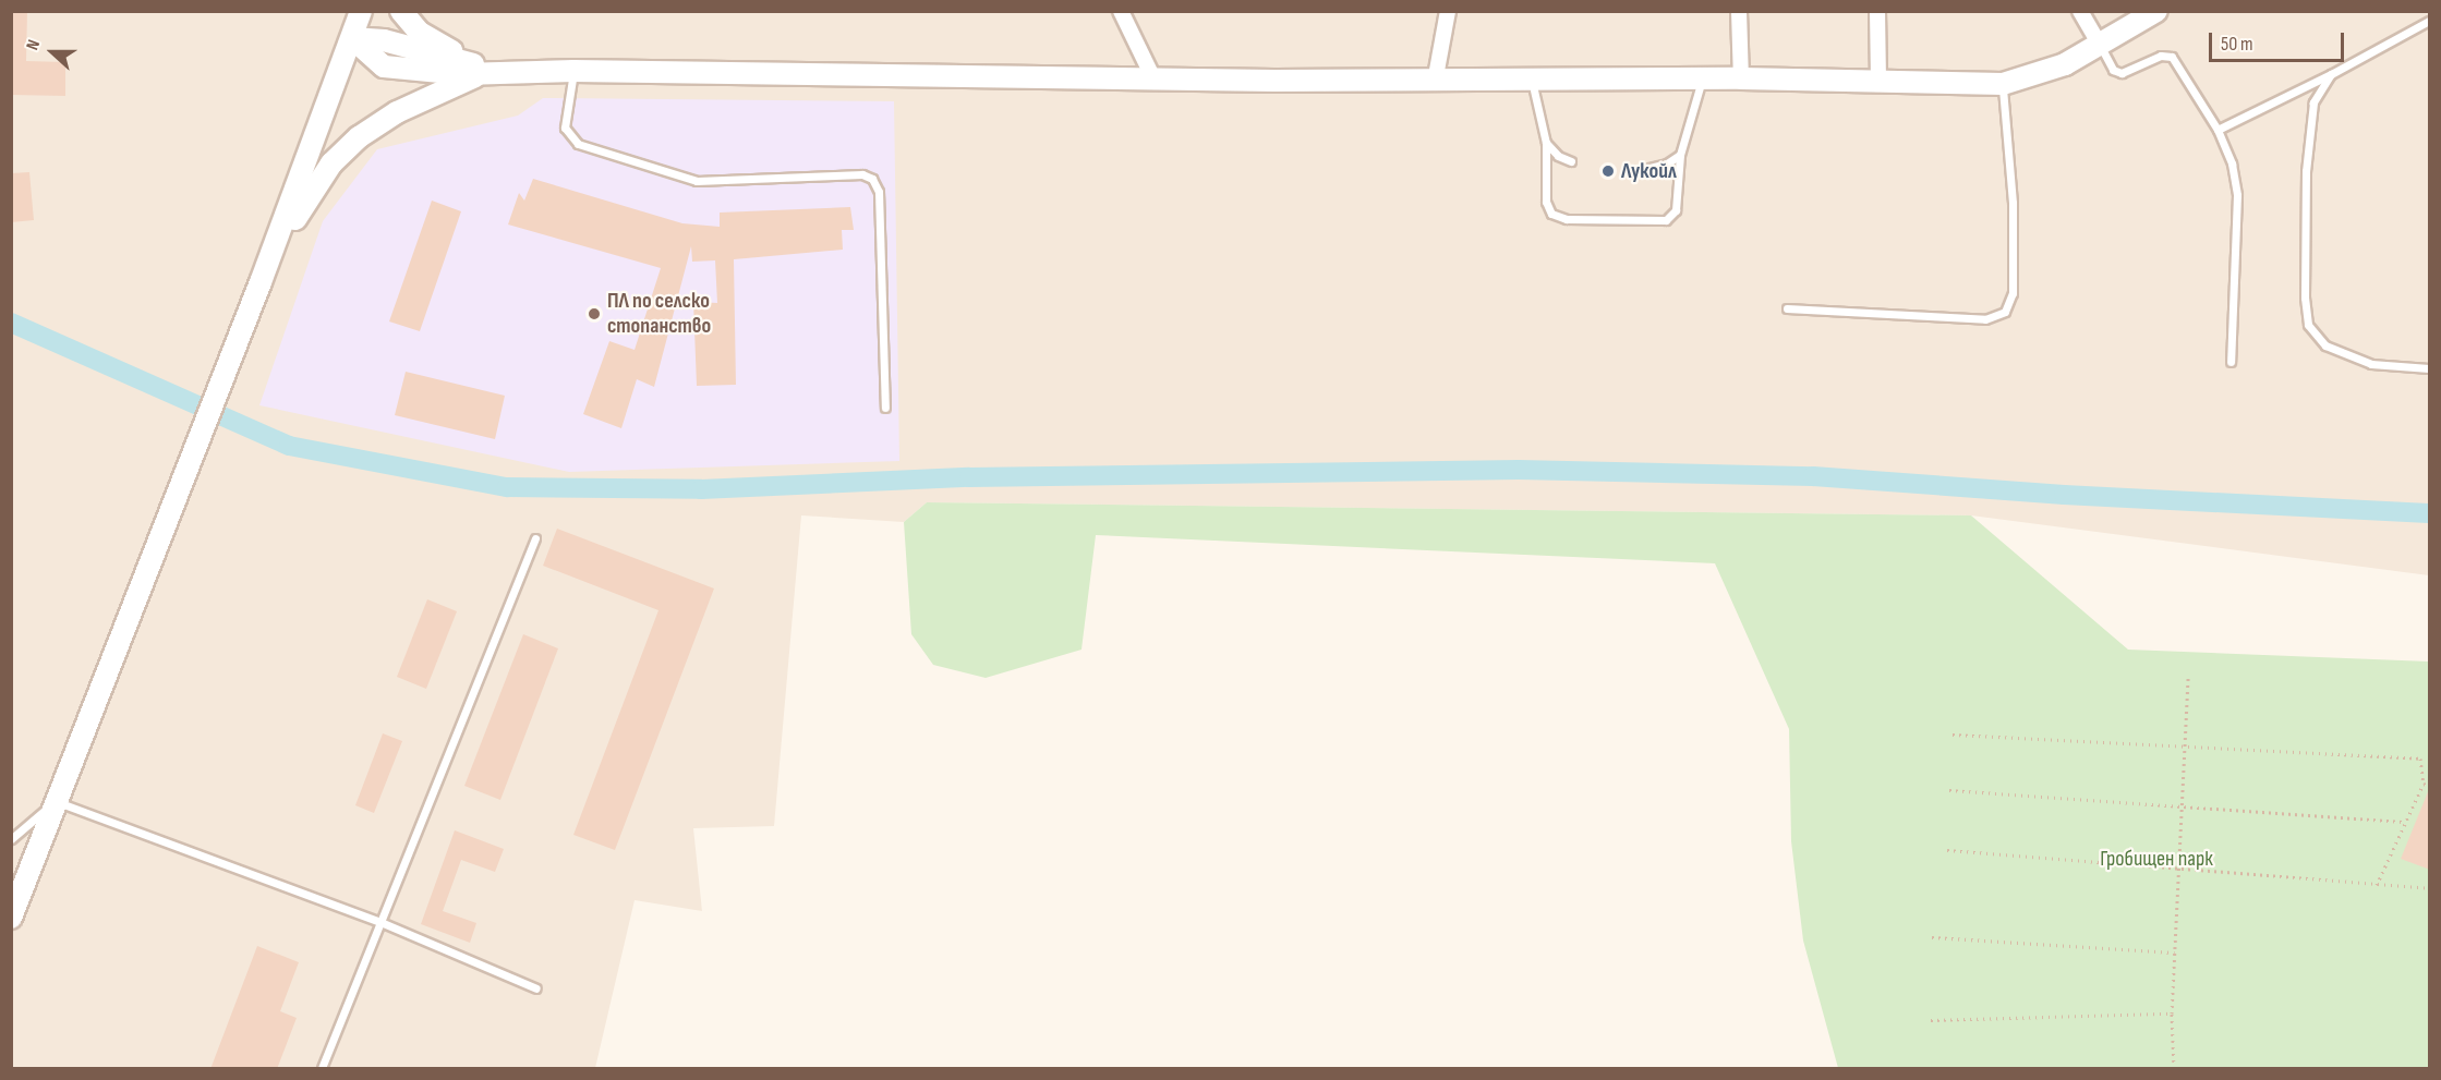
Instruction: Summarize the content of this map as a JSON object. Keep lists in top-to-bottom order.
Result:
{
  "parks": ["Гробищен парк"],
  "places": ["Лукойл", "ПЛ по селско стопанство"],
  "scale_bar": "50 m",
  "north": "left"
}
